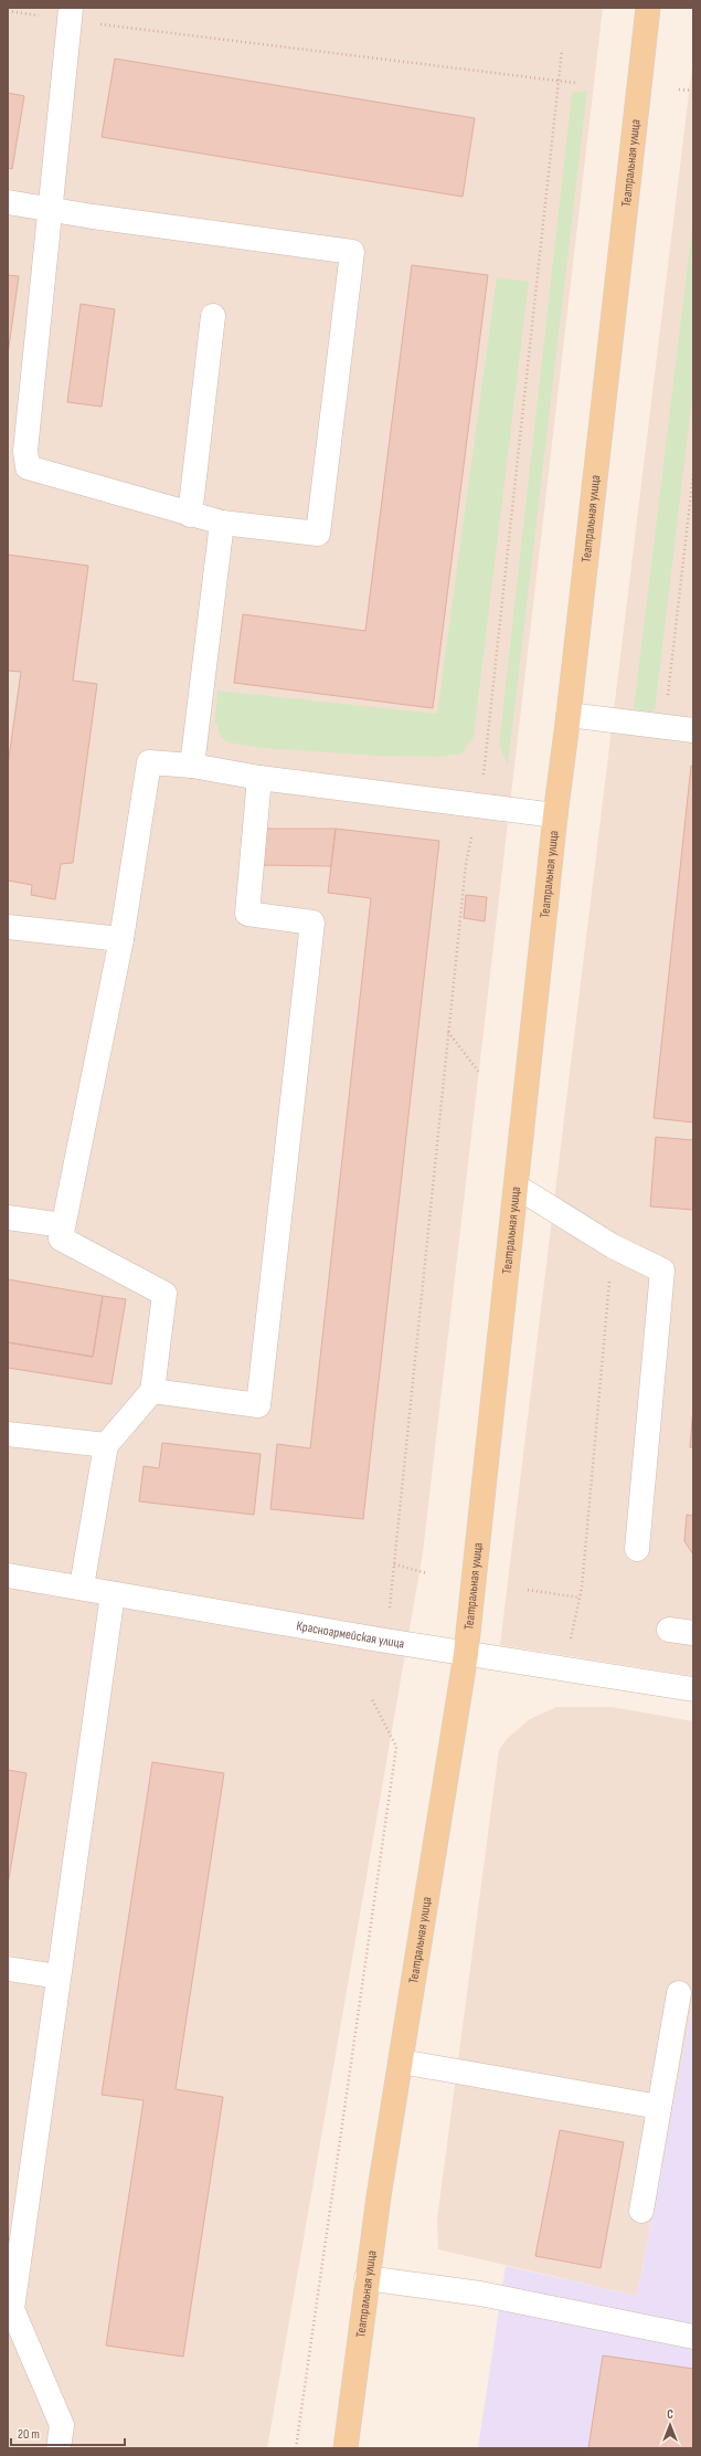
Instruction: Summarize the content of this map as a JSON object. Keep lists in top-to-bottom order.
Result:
{
  "streets": {
    "main road": ["Театральная улица"],
    "street": ["Красноармейская улица"]
  },
  "crossings": [
    ["Театральная улица", "Красноармейская улица"]
  ],
  "scale_bar": "20 m",
  "north": "top"
}
